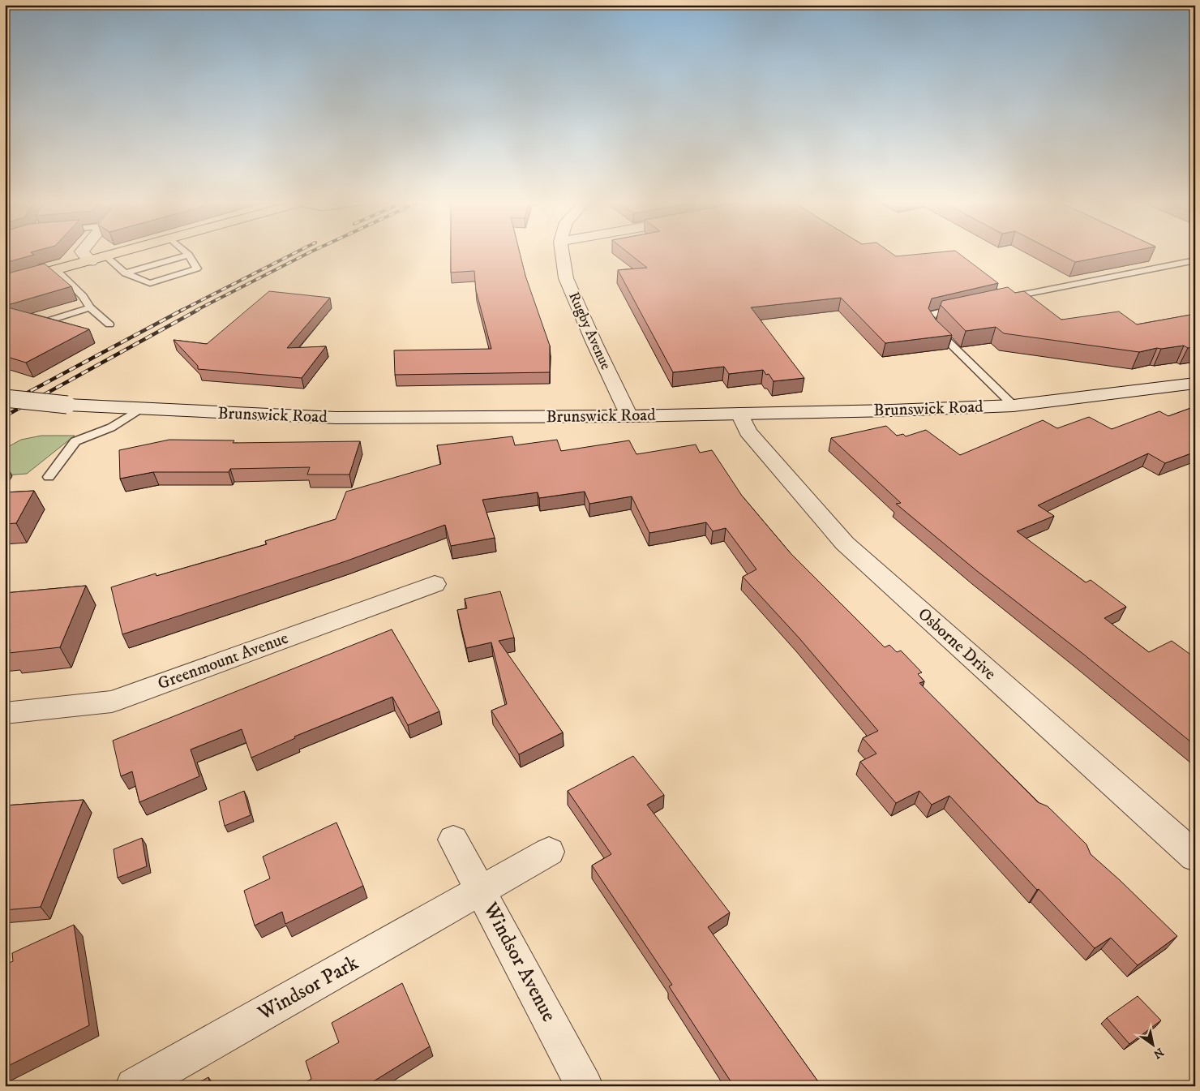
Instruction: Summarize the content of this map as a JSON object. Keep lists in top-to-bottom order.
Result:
{
  "streets": {
    "street": [
      "Rugby Avenue",
      "Brunswick Road",
      "Osborne Drive",
      "Greenmount Avenue",
      "Windsor Avenue",
      "Windsor Park"
    ]
  },
  "crossings": [
    ["Rugby Avenue", "Brunswick Road"],
    ["Brunswick Road", "Osborne Drive"],
    ["Windsor Avenue", "Windsor Park"]
  ],
  "north": "bottom right"
}
